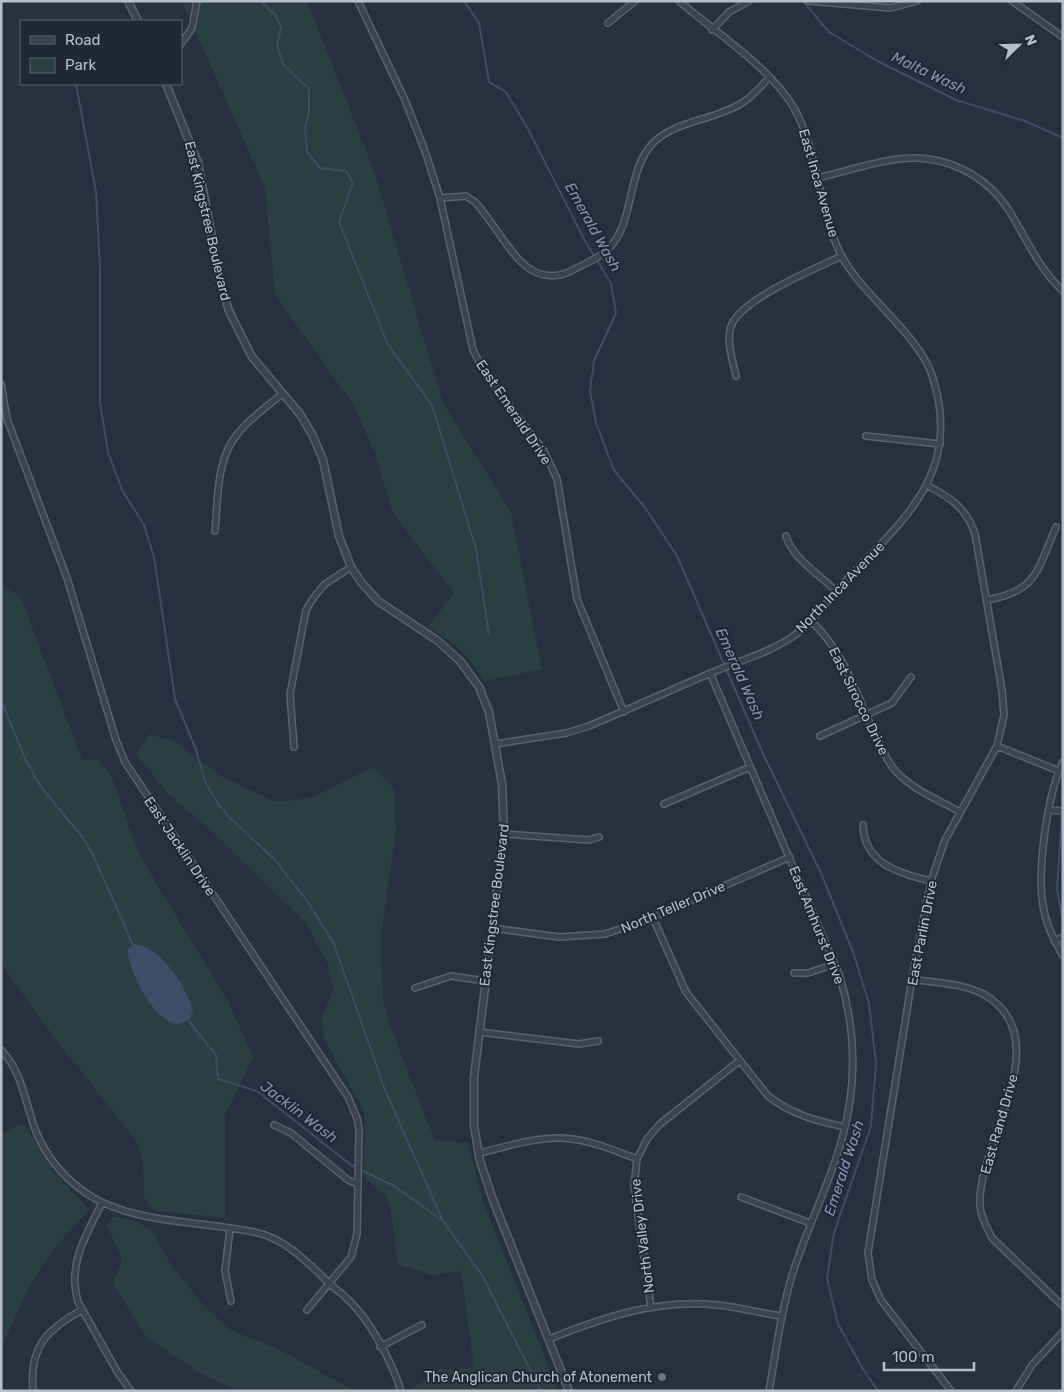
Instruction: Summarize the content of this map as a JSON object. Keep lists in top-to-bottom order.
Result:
{
  "streets": {
    "street": [
      "East Inca Avenue",
      "East Kingstree Boulevard",
      "East Emerald Drive",
      "North Inca Avenue",
      "East Sirocco Drive",
      "East Jacklin Drive",
      "North Teller Drive",
      "East Amhurst Drive",
      "East Parlin Drive",
      "East Rand Drive",
      "North Valley Drive"
    ]
  },
  "crossings": [
    ["East Inca Avenue", "North Inca Avenue"],
    ["East Kingstree Boulevard", "North Inca Avenue"],
    ["East Kingstree Boulevard", "North Teller Drive"],
    ["East Emerald Drive", "North Inca Avenue"],
    ["North Inca Avenue", "East Sirocco Drive"],
    ["North Inca Avenue", "East Amhurst Drive"],
    ["North Inca Avenue", "East Parlin Drive"],
    ["East Sirocco Drive", "East Parlin Drive"],
    ["North Teller Drive", "East Amhurst Drive"],
    ["East Parlin Drive", "East Rand Drive"]
  ],
  "water": ["Malta Wash", "Emerald Wash", "Jacklin Wash"],
  "places": ["The Anglican Church of Atonement"],
  "legend": ["Road", "Park"],
  "scale_bar": "100 m",
  "north": "top right"
}
